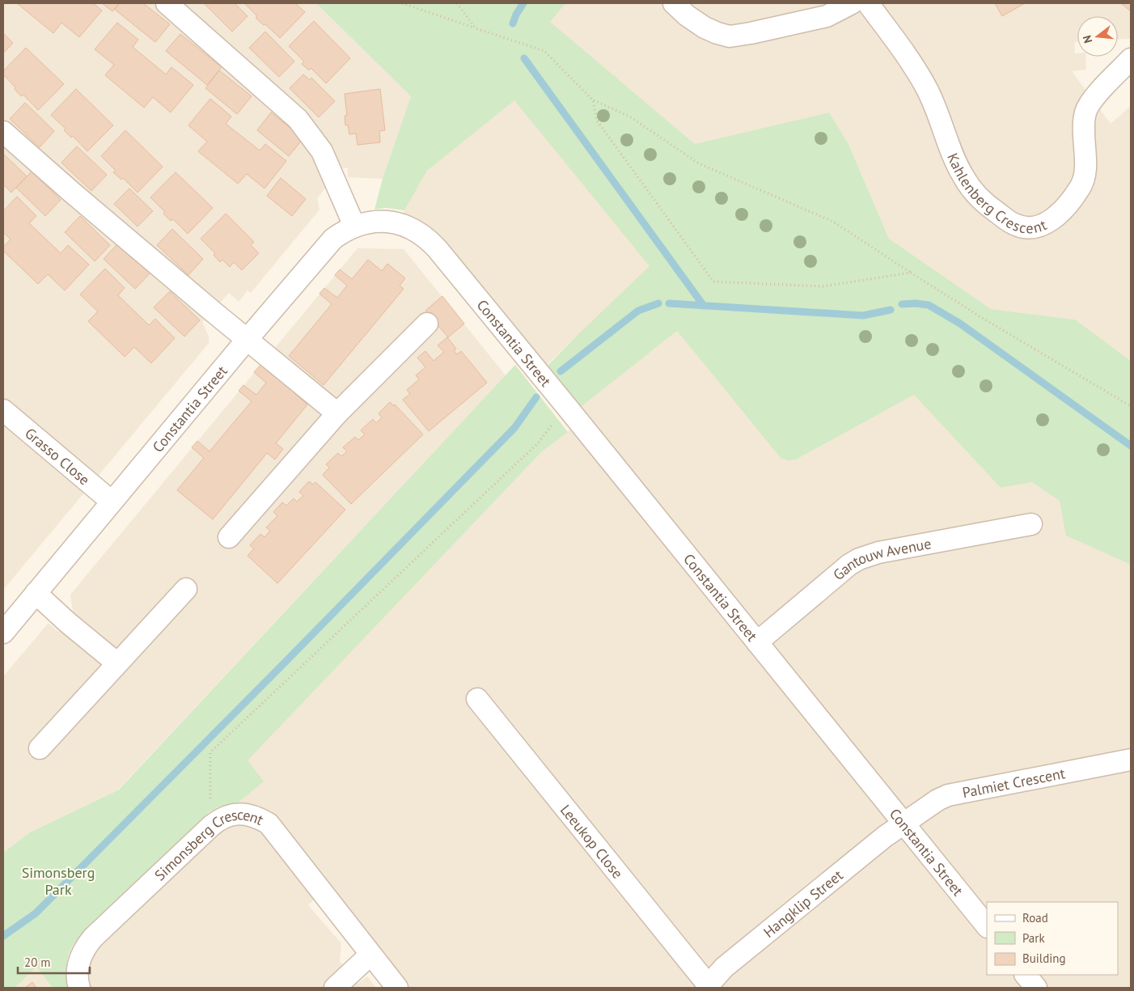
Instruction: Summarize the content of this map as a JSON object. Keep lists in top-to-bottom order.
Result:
{
  "streets": {
    "street": [
      "Kahlenberg Crescent",
      "Constantia Street",
      "Grasso Close",
      "Gantouw Avenue",
      "Palmiet Crescent",
      "Leeukop Close",
      "Simonsberg Crescent",
      "Hangklip Street"
    ]
  },
  "crossings": [
    ["Constantia Street", "Grasso Close"],
    ["Constantia Street", "Gantouw Avenue"],
    ["Constantia Street", "Palmiet Crescent"],
    ["Constantia Street", "Hangklip Street"],
    ["Palmiet Crescent", "Hangklip Street"],
    ["Leeukop Close", "Hangklip Street"]
  ],
  "parks": ["Simonsberg Park"],
  "legend": ["Road", "Park", "Building"],
  "scale_bar": "20 m",
  "north": "left"
}
